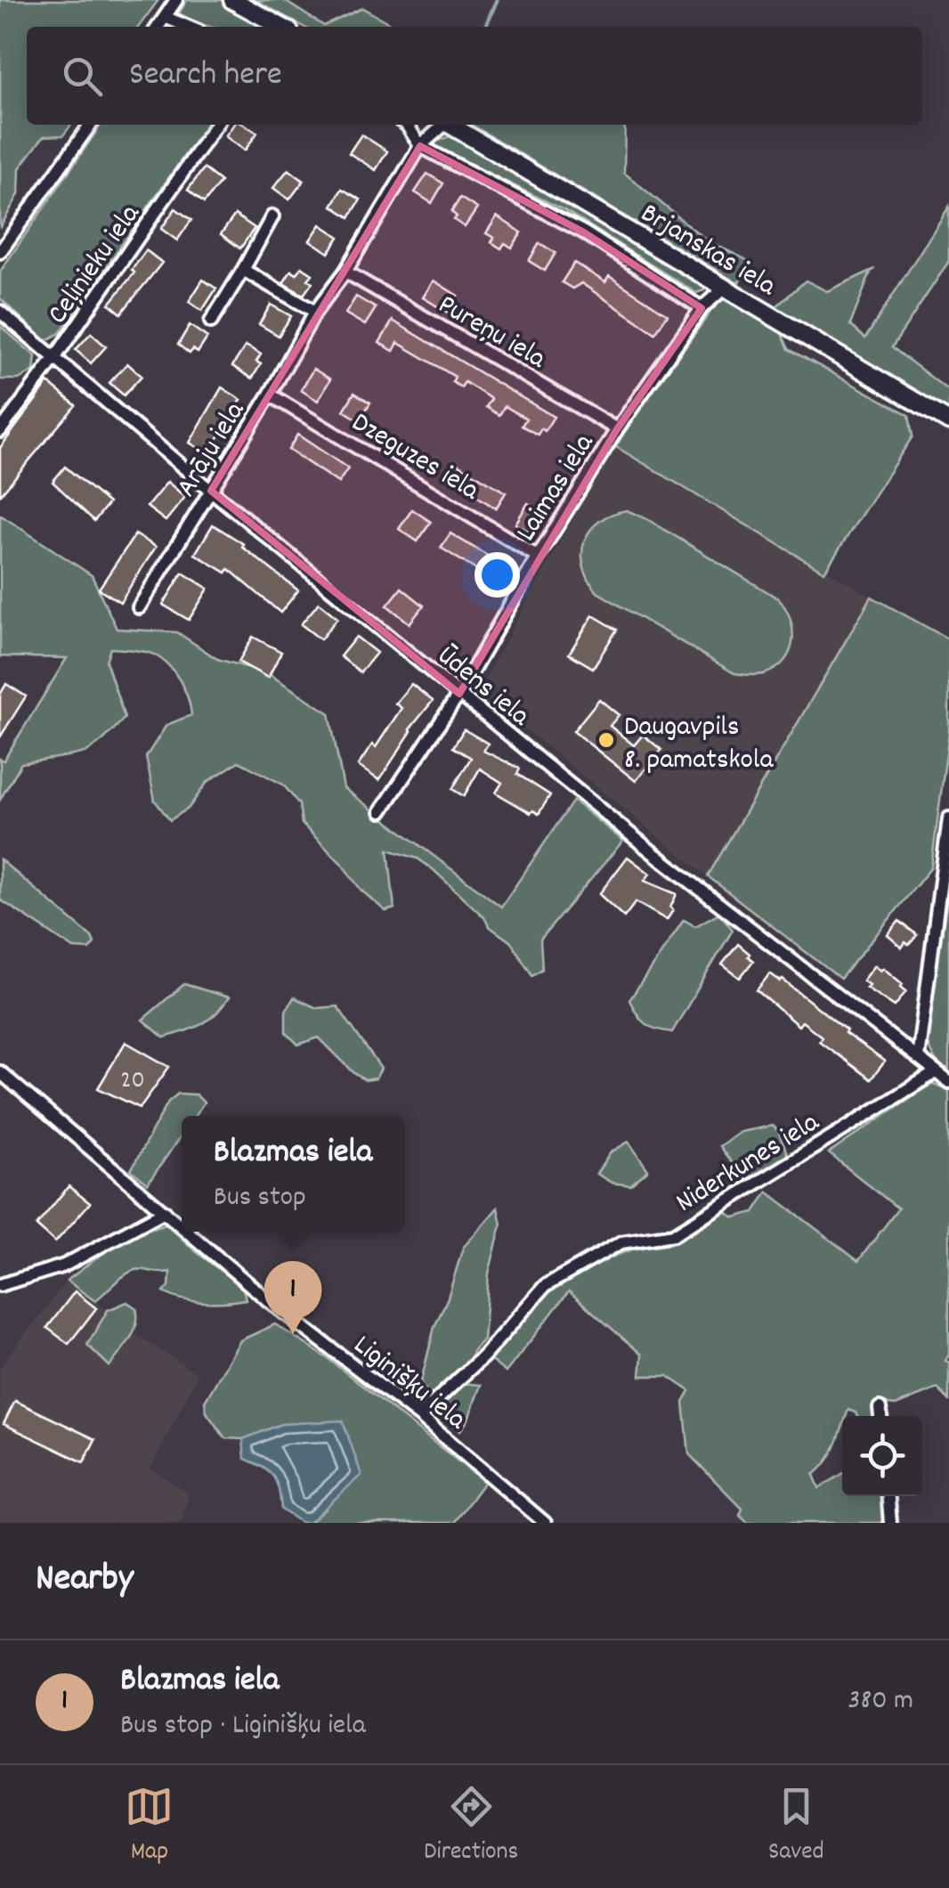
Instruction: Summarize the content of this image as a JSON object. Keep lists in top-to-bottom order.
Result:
{
  "streets": {
    "main road": ["Brjanskas iela"],
    "street": [
      "Ceļinieku iela",
      "Pureņu iela",
      "Arāju iela",
      "Dzeguzes iela",
      "Laimas iela",
      "Ūdens iela",
      "Niderkunes iela",
      "Liginišķu iela"
    ]
  },
  "crossings": [
    ["Brjanskas iela", "Laimas iela"],
    ["Ceļinieku iela", "Ūdens iela"],
    ["Pureņu iela", "Arāju iela"],
    ["Pureņu iela", "Laimas iela"],
    ["Arāju iela", "Dzeguzes iela"],
    ["Arāju iela", "Ūdens iela"],
    ["Dzeguzes iela", "Laimas iela"],
    ["Laimas iela", "Ūdens iela"],
    ["Ūdens iela", "Niderkunes iela"],
    ["Niderkunes iela", "Liginišķu iela"]
  ],
  "places": ["Daugavpils 8. pamatskola"],
  "house_numbers": ["20"],
  "page": {
    "search": "Search here",
    "popup": ["Blazmas iela", "Bus stop"],
    "pins": "1",
    "heading": "Nearby",
    "list": [
      {
        "mark": "1",
        "name": "Blazmas iela",
        "note": "Bus stop · Liginišķu iela",
        "value": "380 m"
      }
    ],
    "nav": ["Map", "Directions", "Saved"]
  }
}
